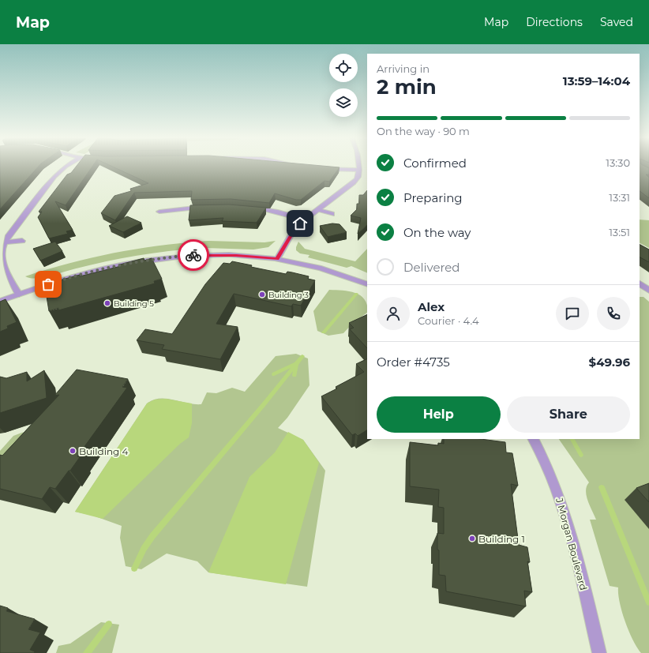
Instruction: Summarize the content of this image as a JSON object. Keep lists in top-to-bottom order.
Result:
{
  "streets": {
    "street": ["J Morgan Boulevard"]
  },
  "places": [
    "Building 3",
    "Building 5",
    "Building 4",
    "Building 1"
  ],
  "page": {
    "header": "Map",
    "nav": ["Map", "Directions", "Saved"],
    "heading": ["2 min", "Arriving in", "13:59–14:04"],
    "panel": [
      "Alex",
      "Courier · 4.4",
      "Order #4735",
      "$49.96"
    ],
    "bar": "On the way · 90 m",
    "list": [
      ["Confirmed", "13:30"],
      ["Preparing", "13:31"],
      ["On the way", "13:51"],
      "Delivered"
    ],
    "buttons": ["Help", "Share"]
  }
}
